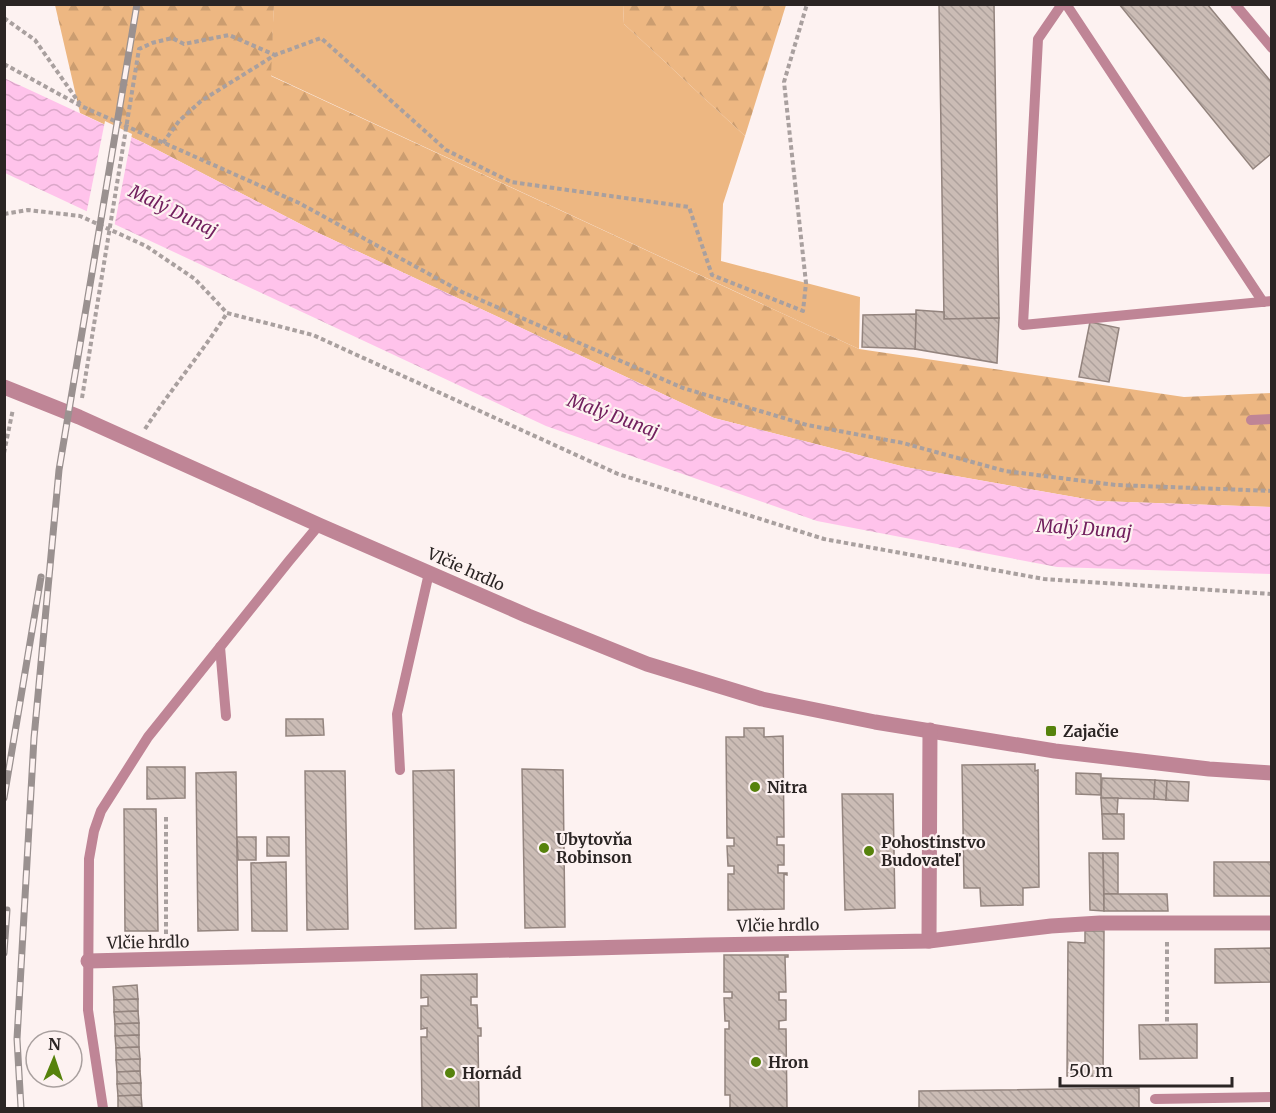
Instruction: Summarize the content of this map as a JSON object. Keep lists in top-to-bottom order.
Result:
{
  "streets": {
    "street": ["Vlčie hrdlo"]
  },
  "water": ["Malý Dunaj"],
  "places": {
    "transit": ["Zajačie"],
    "other": [
      "Nitra",
      "Ubytovňa Robinson",
      "Pohostinstvo Budovateľ",
      "Hron",
      "Hornád"
    ]
  },
  "scale_bar": "50 m",
  "north": "top"
}
